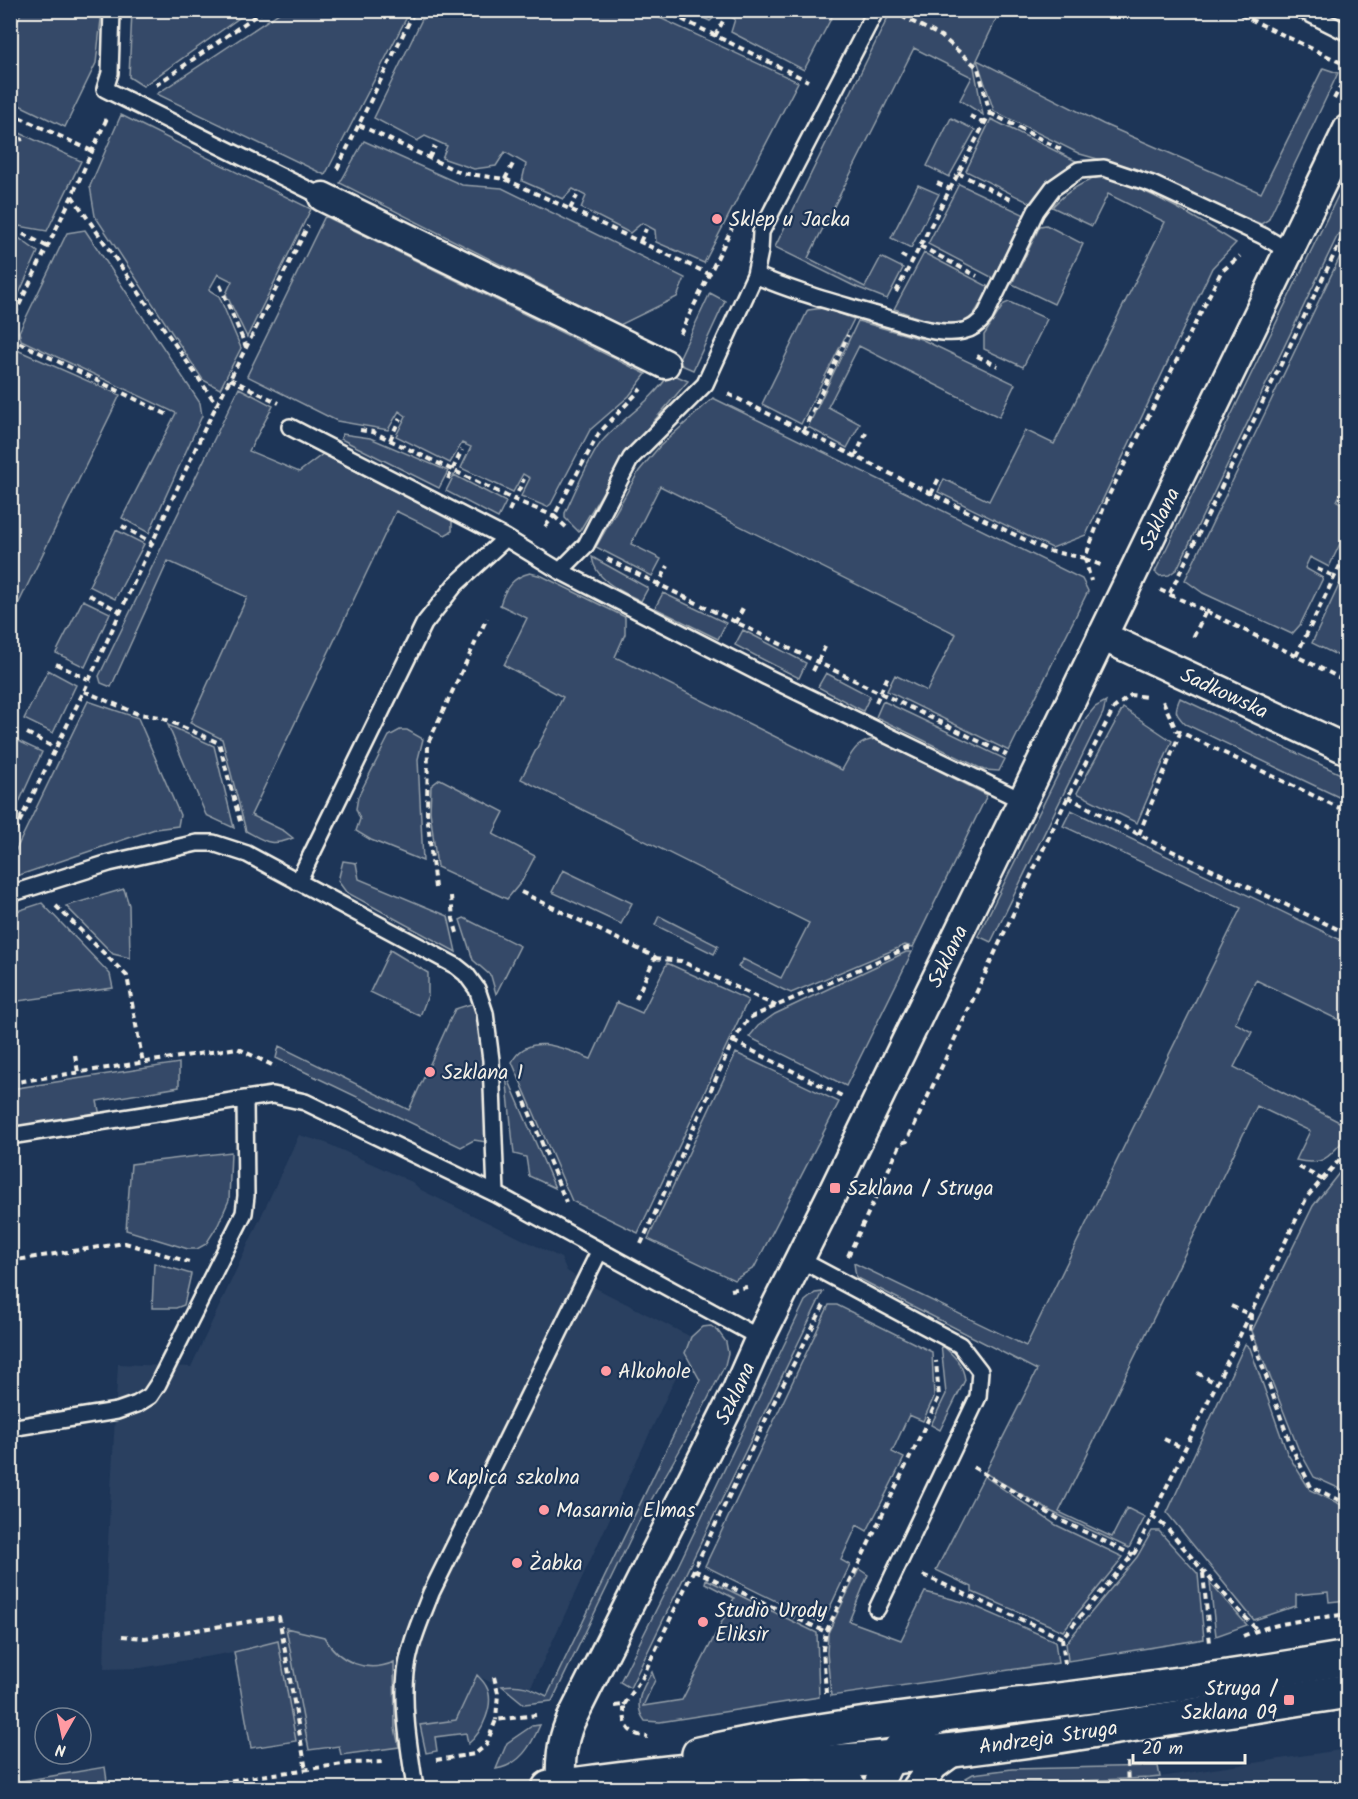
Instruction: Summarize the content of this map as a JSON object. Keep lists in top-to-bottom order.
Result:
{
  "streets": {
    "street": ["Szklana", "Sadkowska", "Andrzeja Struga"]
  },
  "crossings": [
    ["Szklana", "Sadkowska"],
    ["Szklana", "Andrzeja Struga"]
  ],
  "places": {
    "other": [
      "Sklep u Jacka",
      "Szklana 1",
      "Alkohole",
      "Kaplica szkolna",
      "Masarnia Elmas",
      "Żabka",
      "Studio Urody Eliksir"
    ],
    "transit": ["Szklana / Struga", "Struga / Szklana 09"]
  },
  "scale_bar": "20 m",
  "north": "bottom"
}
